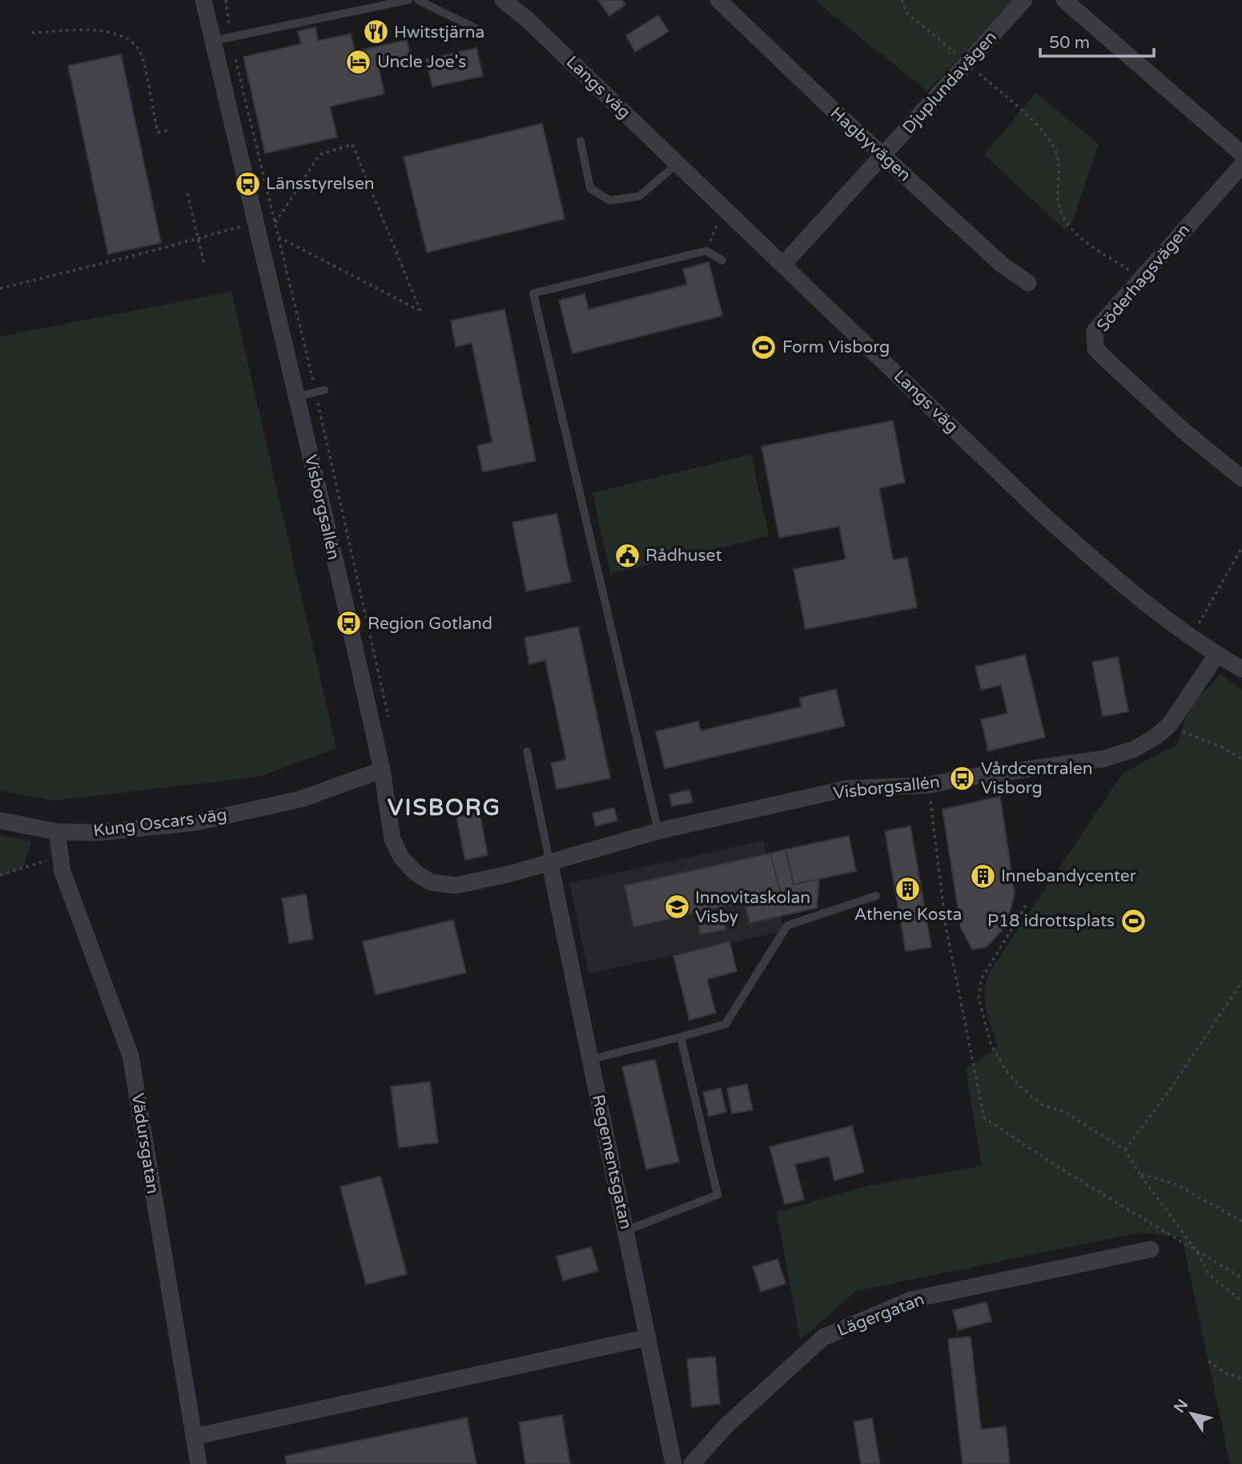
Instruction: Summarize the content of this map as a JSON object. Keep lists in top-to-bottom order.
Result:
{
  "streets": {
    "street": [
      "Djuplundavägen",
      "Langs väg",
      "Hagbyvägen",
      "Söderhagsvägen",
      "Visborgsallén",
      "Kung Oscars väg",
      "Vädursgatan",
      "Regementsgatan",
      "Lägergatan"
    ]
  },
  "crossings": [
    ["Djuplundavägen", "Langs väg"],
    ["Djuplundavägen", "Hagbyvägen"],
    ["Langs väg", "Visborgsallén"],
    ["Visborgsallén", "Kung Oscars väg"],
    ["Visborgsallén", "Regementsgatan"],
    ["Kung Oscars väg", "Vädursgatan"]
  ],
  "districts": ["VISBORG"],
  "places": {
    "restaurant": ["Hwitstjärna"],
    "hotel": ["Uncle Joe's"],
    "bus stop": ["Länsstyrelsen", "Region Gotland", "Vårdcentralen Visborg"],
    "sports": ["Form Visborg", "P18 idrottsplats"],
    "public building": ["Rådhuset"],
    "building": ["Innebandycenter", "Athene Kosta"],
    "school or university": ["Innovitaskolan Visby"]
  },
  "scale_bar": "50 m",
  "north": "top left"
}
